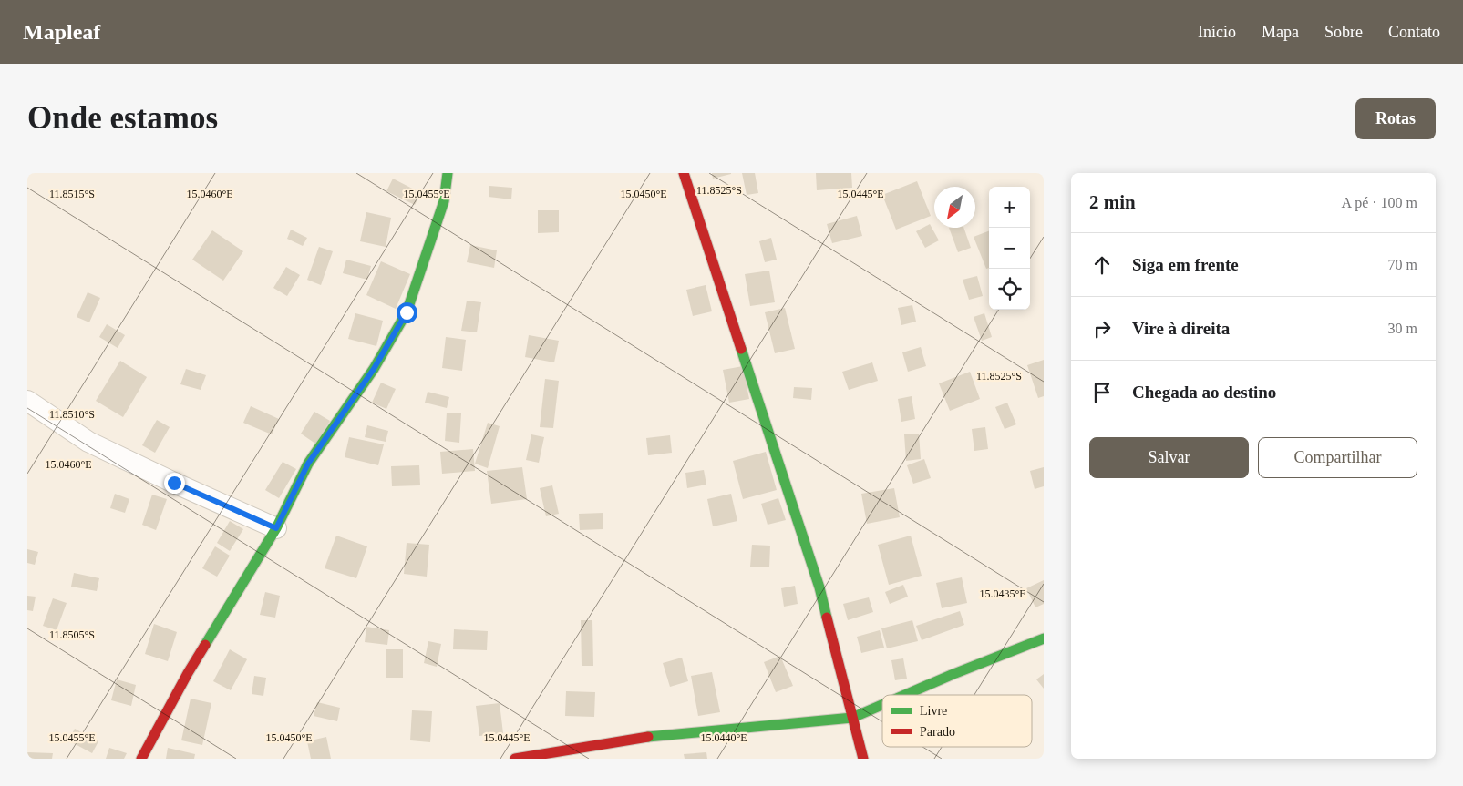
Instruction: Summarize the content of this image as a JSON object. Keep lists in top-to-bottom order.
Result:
{
  "legend": ["Livre", "Parado"],
  "north": "bottom left",
  "page": {
    "header": "Mapleaf",
    "nav": [
      "Início",
      "Mapa",
      "Sobre",
      "Contato"
    ],
    "buttons": [
      "Rotas",
      ["Salvar", "Compartilhar"]
    ],
    "title": "Onde estamos",
    "heading": ["2 min", "A pé · 100 m"],
    "map_buttons": ["+", "−"],
    "list": [
      ["Siga em frente", "70 m"],
      ["Vire à direita", "30 m"],
      "Chegada ao destino"
    ]
  },
  "coordinates": [
    "11.8525°S",
    "11.8515°S",
    "15.0460°E",
    "15.0455°E",
    "15.0450°E",
    "15.0445°E",
    "11.8510°S",
    "15.0435°E",
    "11.8505°S",
    "15.0440°E"
  ]
}
